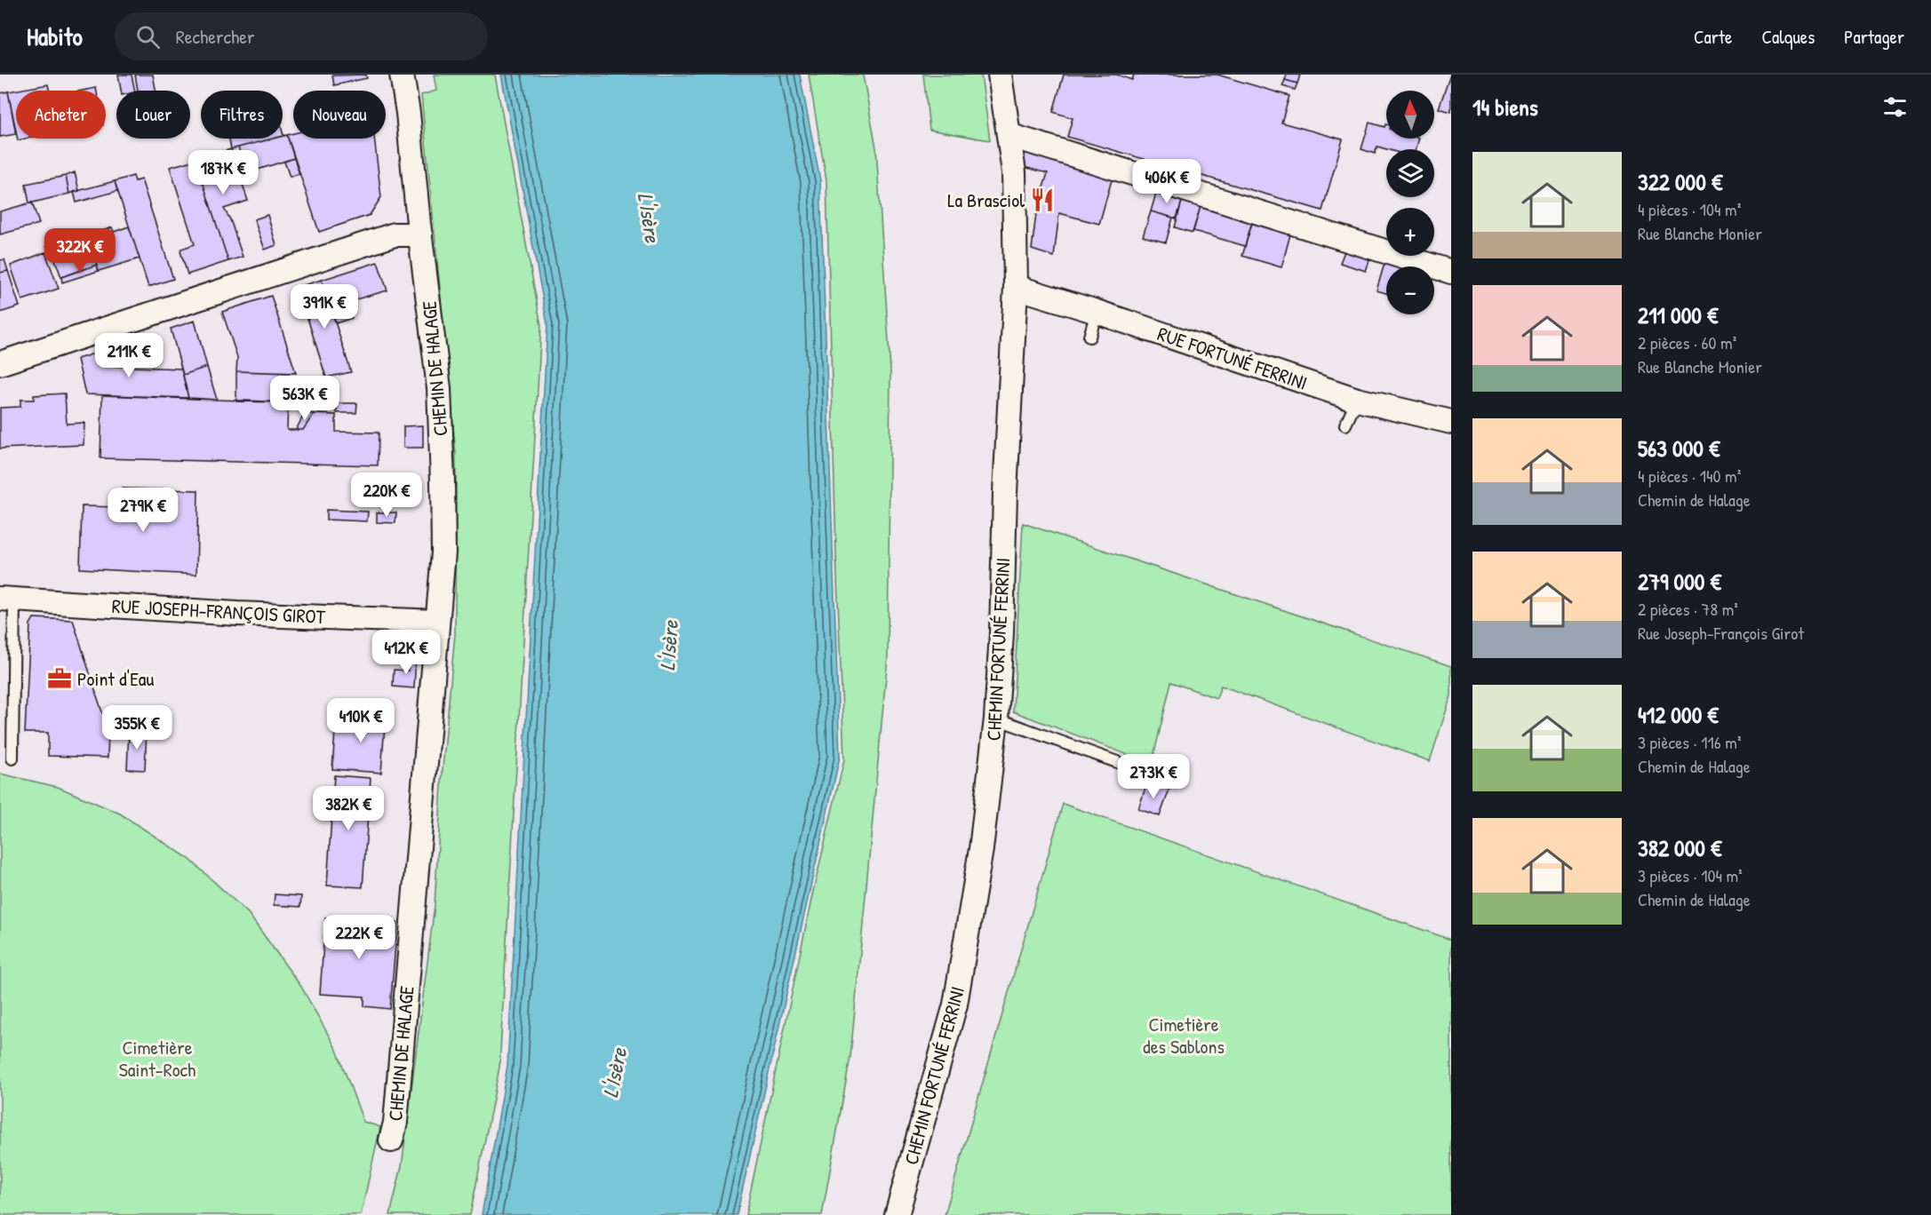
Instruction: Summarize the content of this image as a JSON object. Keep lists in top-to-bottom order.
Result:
{
  "streets": {
    "street": [
      "RUE FORTUNÉ FERRINI",
      "CHEMIN DE HALAGE",
      "RUE JOSEPH-FRANÇOIS GIROT",
      "CHEMIN FORTUNÉ FERRINI"
    ]
  },
  "crossings": [
    ["RUE FORTUNÉ FERRINI", "CHEMIN FORTUNÉ FERRINI"],
    ["CHEMIN DE HALAGE", "RUE JOSEPH-FRANÇOIS GIROT"]
  ],
  "water": ["L'Isère"],
  "parks": ["Cimetière des Sablons", "Cimetière Saint-Roch"],
  "places": {
    "restaurant": ["La Brasciol"],
    "office": ["Point d'Eau"]
  },
  "north": "top",
  "page": {
    "header": "Habito",
    "search": "Rechercher",
    "nav": ["Carte", "Calques", "Partager"],
    "heading": "14 biens",
    "map_buttons": ["+", "−"],
    "chip": [
      "Acheter",
      "Louer",
      "Filtres",
      "Nouveau"
    ],
    "list": [
      {
        "name": "322 000 €",
        "note": "4 pièces · 104 m² · Rue Blanche Monier"
      },
      {
        "name": "211 000 €",
        "note": "2 pièces · 60 m² · Rue Blanche Monier"
      },
      {
        "name": "563 000 €",
        "note": "4 pièces · 140 m² · Chemin de Halage"
      },
      {
        "name": "279 000 €",
        "note": "2 pièces · 78 m² · Rue Joseph-François Girot"
      },
      {
        "name": "412 000 €",
        "note": "3 pièces · 116 m² · Chemin de Halage"
      },
      {
        "name": "382 000 €",
        "note": "3 pièces · 104 m² · Chemin de Halage"
      }
    ],
    "price": [
      "187K €",
      "406K €",
      "322K €",
      "391K €",
      "211K €",
      "563K €",
      "220K €",
      "279K €",
      "412K €",
      "410K €",
      "355K €",
      "273K €",
      "382K €",
      "222K €"
    ]
  }
}
